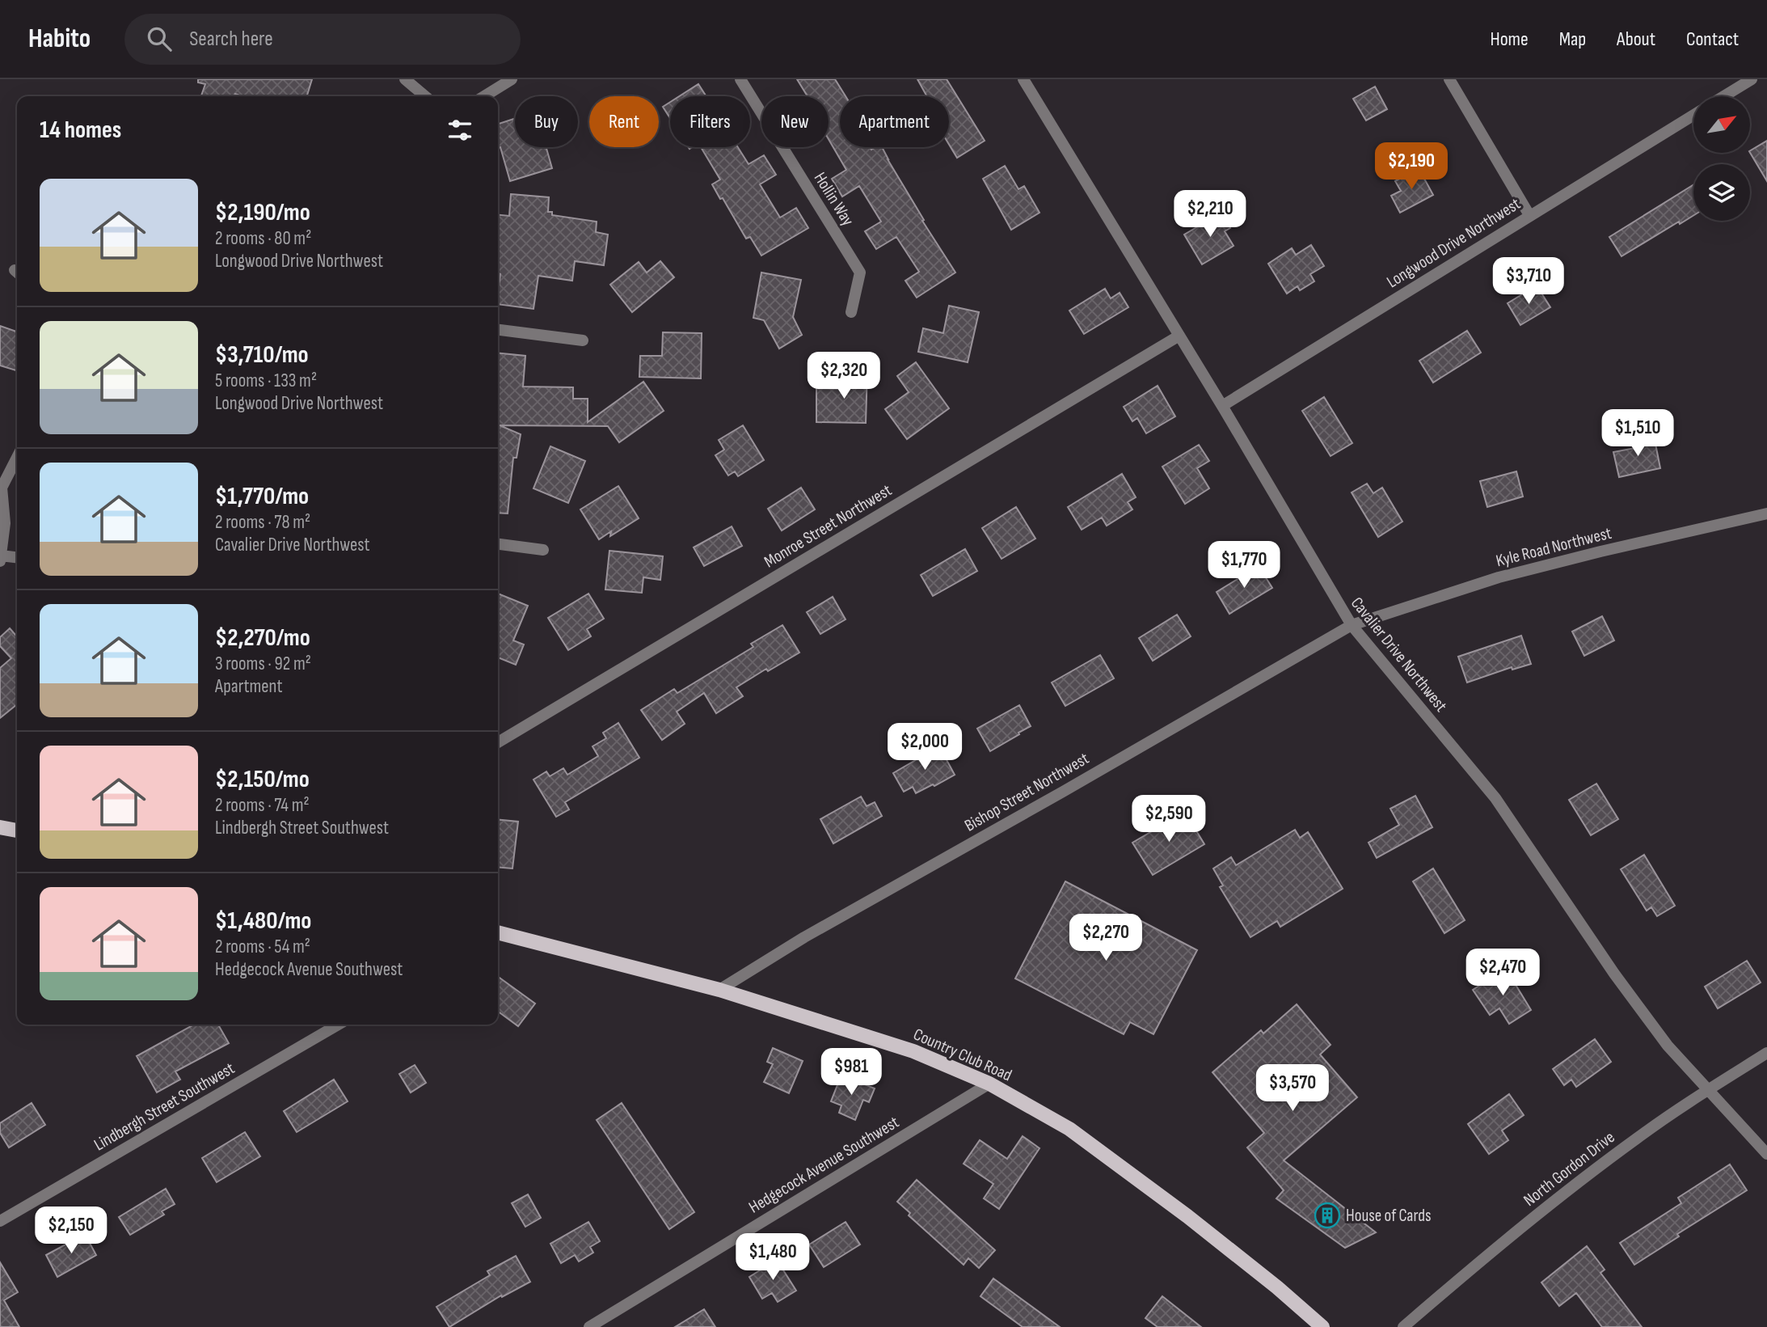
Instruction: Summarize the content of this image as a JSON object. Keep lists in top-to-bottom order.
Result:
{
  "streets": {
    "main road": ["Country Club Road"],
    "street": [
      "Hollin Way",
      "Longwood Drive Northwest",
      "Monroe Street Northwest",
      "Kyle Road Northwest",
      "Cavalier Drive Northwest",
      "Bishop Street Northwest",
      "Lindbergh Street Southwest",
      "Hedgecock Avenue Southwest",
      "North Gordon Drive"
    ]
  },
  "crossings": [
    ["Longwood Drive Northwest", "Cavalier Drive Northwest"],
    ["Monroe Street Northwest", "Cavalier Drive Northwest"],
    ["Kyle Road Northwest", "Cavalier Drive Northwest"],
    ["Kyle Road Northwest", "Bishop Street Northwest"],
    ["Cavalier Drive Northwest", "Bishop Street Northwest"],
    ["Cavalier Drive Northwest", "North Gordon Drive"],
    ["Bishop Street Northwest", "Country Club Road"],
    ["Country Club Road", "Hedgecock Avenue Southwest"]
  ],
  "places": {
    "building": ["House of Cards"]
  },
  "north": "top right",
  "page": {
    "header": "Habito",
    "search": "Search here",
    "nav": [
      "Home",
      "Map",
      "About",
      "Contact"
    ],
    "chip": [
      "Buy",
      "Rent",
      "Filters",
      "New",
      "Apartment"
    ],
    "heading": "14 homes",
    "price": [
      "$2,190",
      "$2,210",
      "$3,710",
      "$2,320",
      "$1,510",
      "$1,770",
      "$2,000",
      "$2,590",
      "$2,270",
      "$2,470",
      "$981",
      "$3,570",
      "$2,150",
      "$1,480"
    ],
    "list": [
      {
        "name": "$2,190/mo",
        "note": "2 rooms · 80 m² · Longwood Drive Northwest"
      },
      {
        "name": "$3,710/mo",
        "note": "5 rooms · 133 m² · Longwood Drive Northwest"
      },
      {
        "name": "$1,770/mo",
        "note": "2 rooms · 78 m² · Cavalier Drive Northwest"
      },
      {
        "name": "$2,270/mo",
        "note": "3 rooms · 92 m² · Apartment"
      },
      {
        "name": "$2,150/mo",
        "note": "2 rooms · 74 m² · Lindbergh Street Southwest"
      },
      {
        "name": "$1,480/mo",
        "note": "2 rooms · 54 m² · Hedgecock Avenue Southwest"
      }
    ]
  }
}
